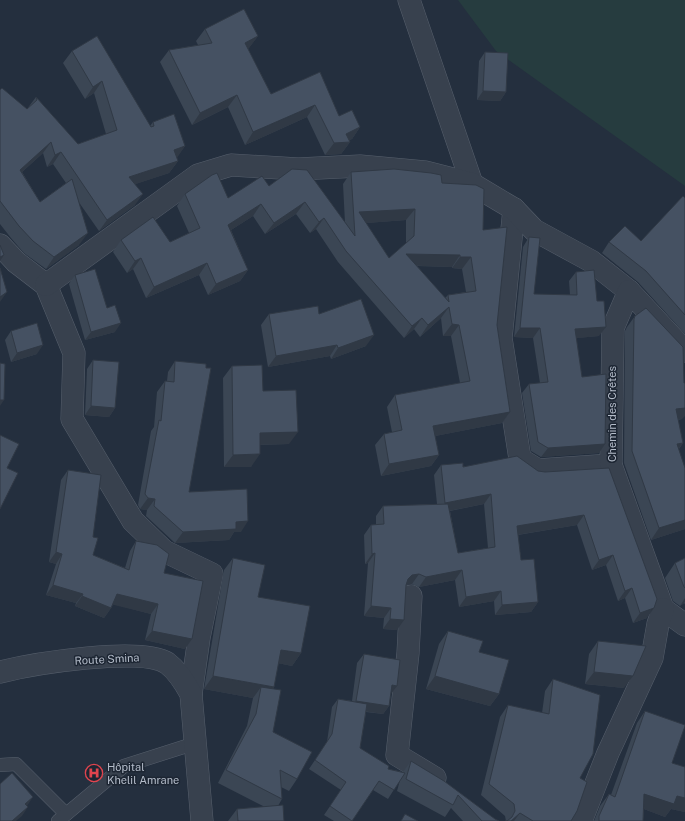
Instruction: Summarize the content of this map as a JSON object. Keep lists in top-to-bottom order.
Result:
{
  "streets": {
    "street": ["Chemin des Crêtes", "Route Smina"]
  },
  "places": {
    "hospital": ["Hôpital Khelil Amrane"]
  }
}
